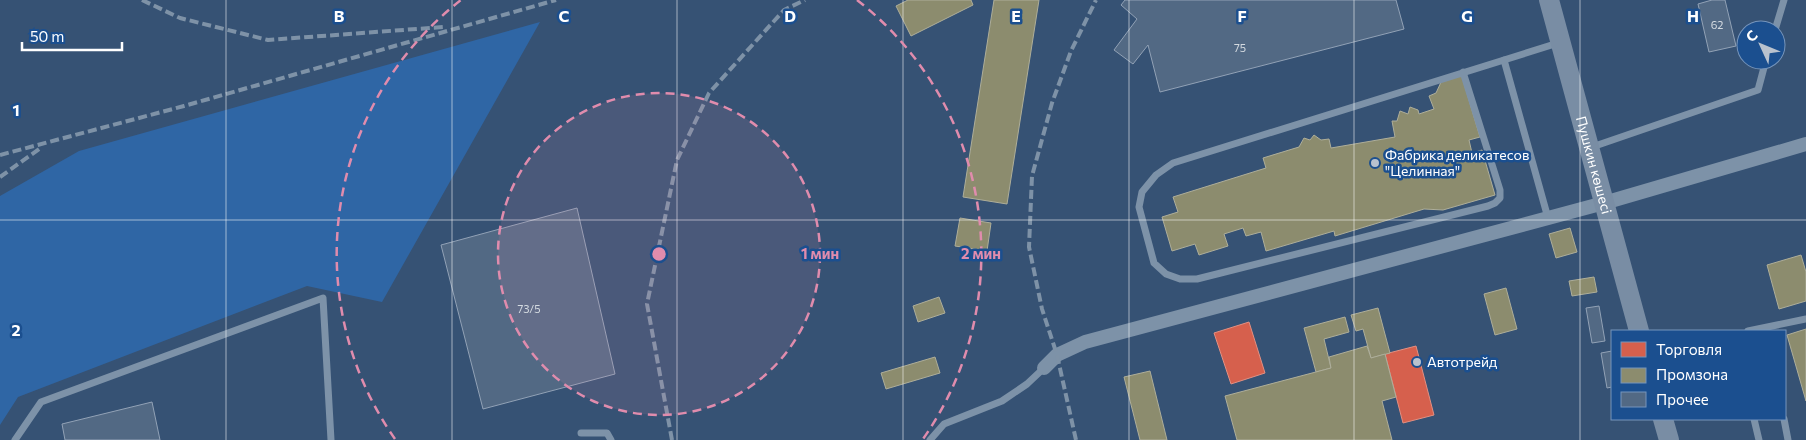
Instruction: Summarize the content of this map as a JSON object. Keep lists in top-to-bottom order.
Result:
{
  "streets": {
    "main road": ["Пушкин көшесі"]
  },
  "places": ["Фабрика деликатесов \"Целинная\"", "Автотрейд"],
  "house_numbers": ["62", "75", "73/5"],
  "legend": ["Торговля", "Промзона", "Прочее"],
  "scale_bar": "50 m",
  "north": "top left",
  "grid": {
    "columns": [
      "B",
      "C",
      "D",
      "E",
      "F",
      "G",
      "H"
    ],
    "rows": ["1", "2"]
  },
  "rings": ["1 мин", "2 мин"]
}
